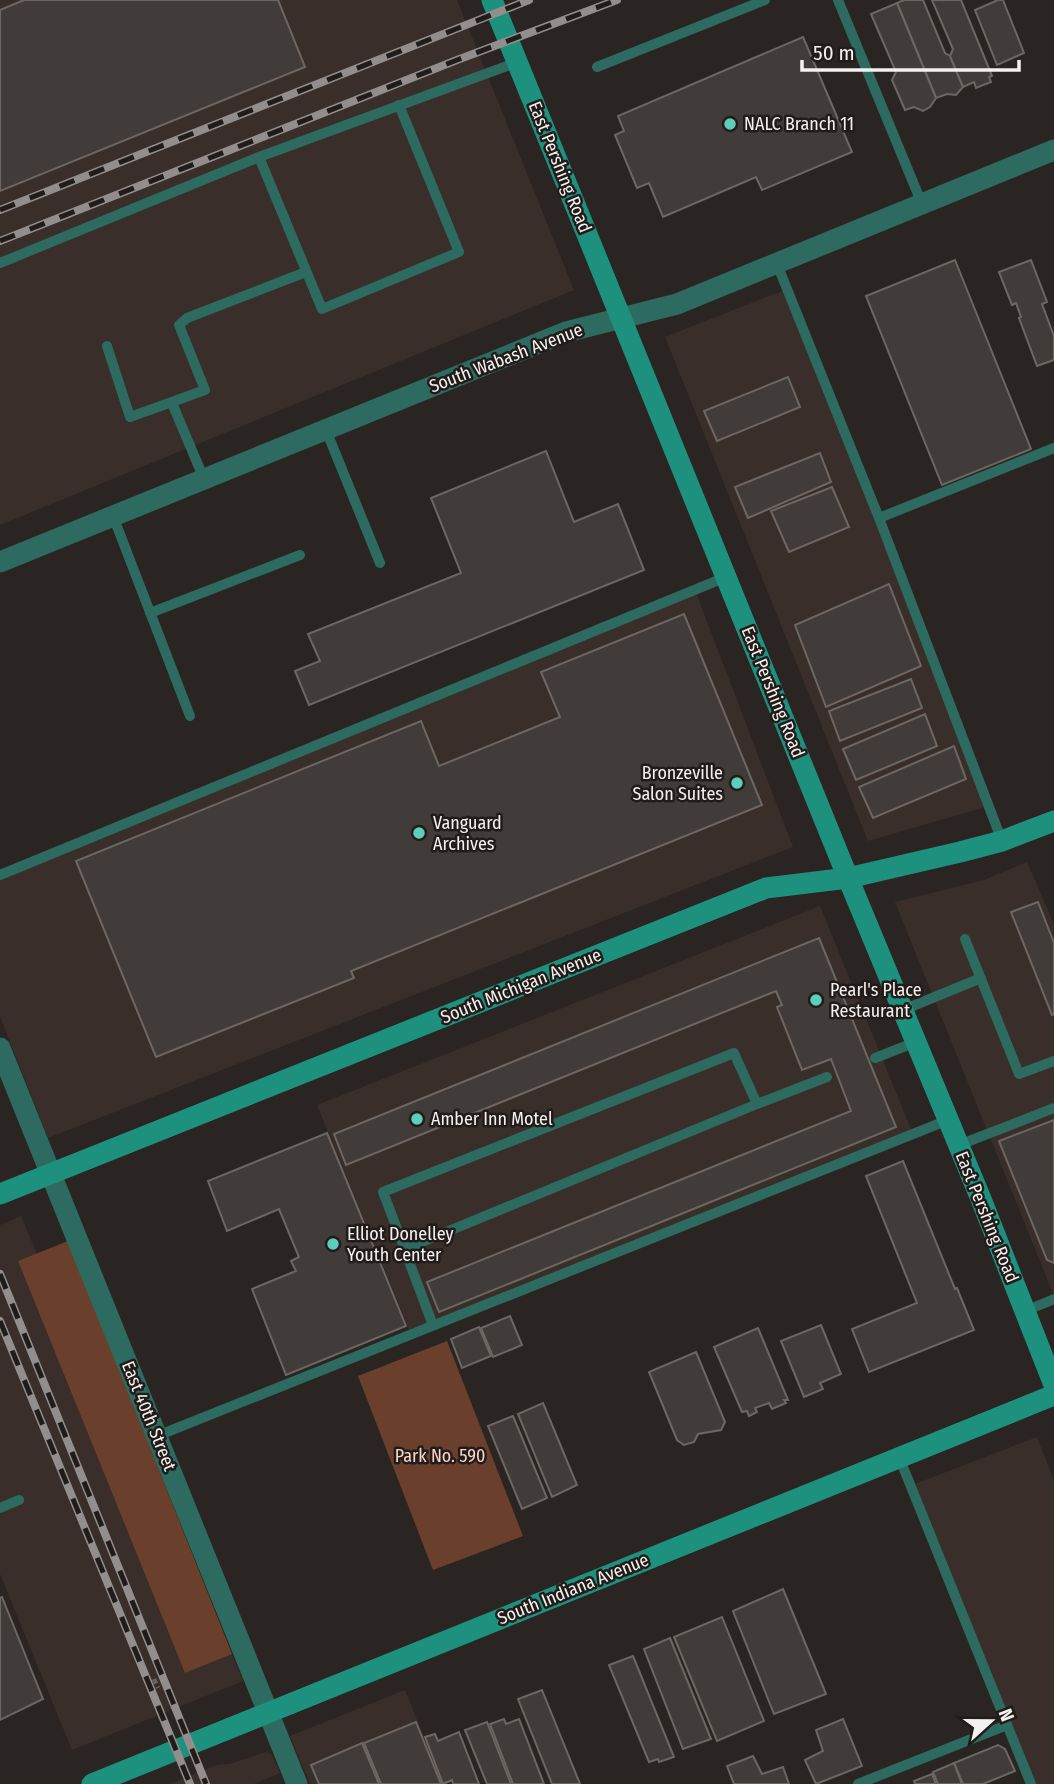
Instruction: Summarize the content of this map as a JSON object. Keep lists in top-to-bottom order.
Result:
{
  "streets": {
    "street": [
      "East Pershing Road",
      "South Wabash Avenue",
      "South Michigan Avenue",
      "East 40th Street",
      "South Indiana Avenue"
    ]
  },
  "crossings": [
    ["East Pershing Road", "South Wabash Avenue"],
    ["East Pershing Road", "South Michigan Avenue"],
    ["South Michigan Avenue", "East 40th Street"],
    ["East 40th Street", "South Indiana Avenue"]
  ],
  "parks": ["Park No. 590"],
  "places": [
    "NALC Branch 11",
    "Bronzeville Salon Suites",
    "Vanguard Archives",
    "Pearl's Place Restaurant",
    "Amber Inn Motel",
    "Elliot Donelley Youth Center"
  ],
  "scale_bar": "50 m",
  "north": "right"
}
